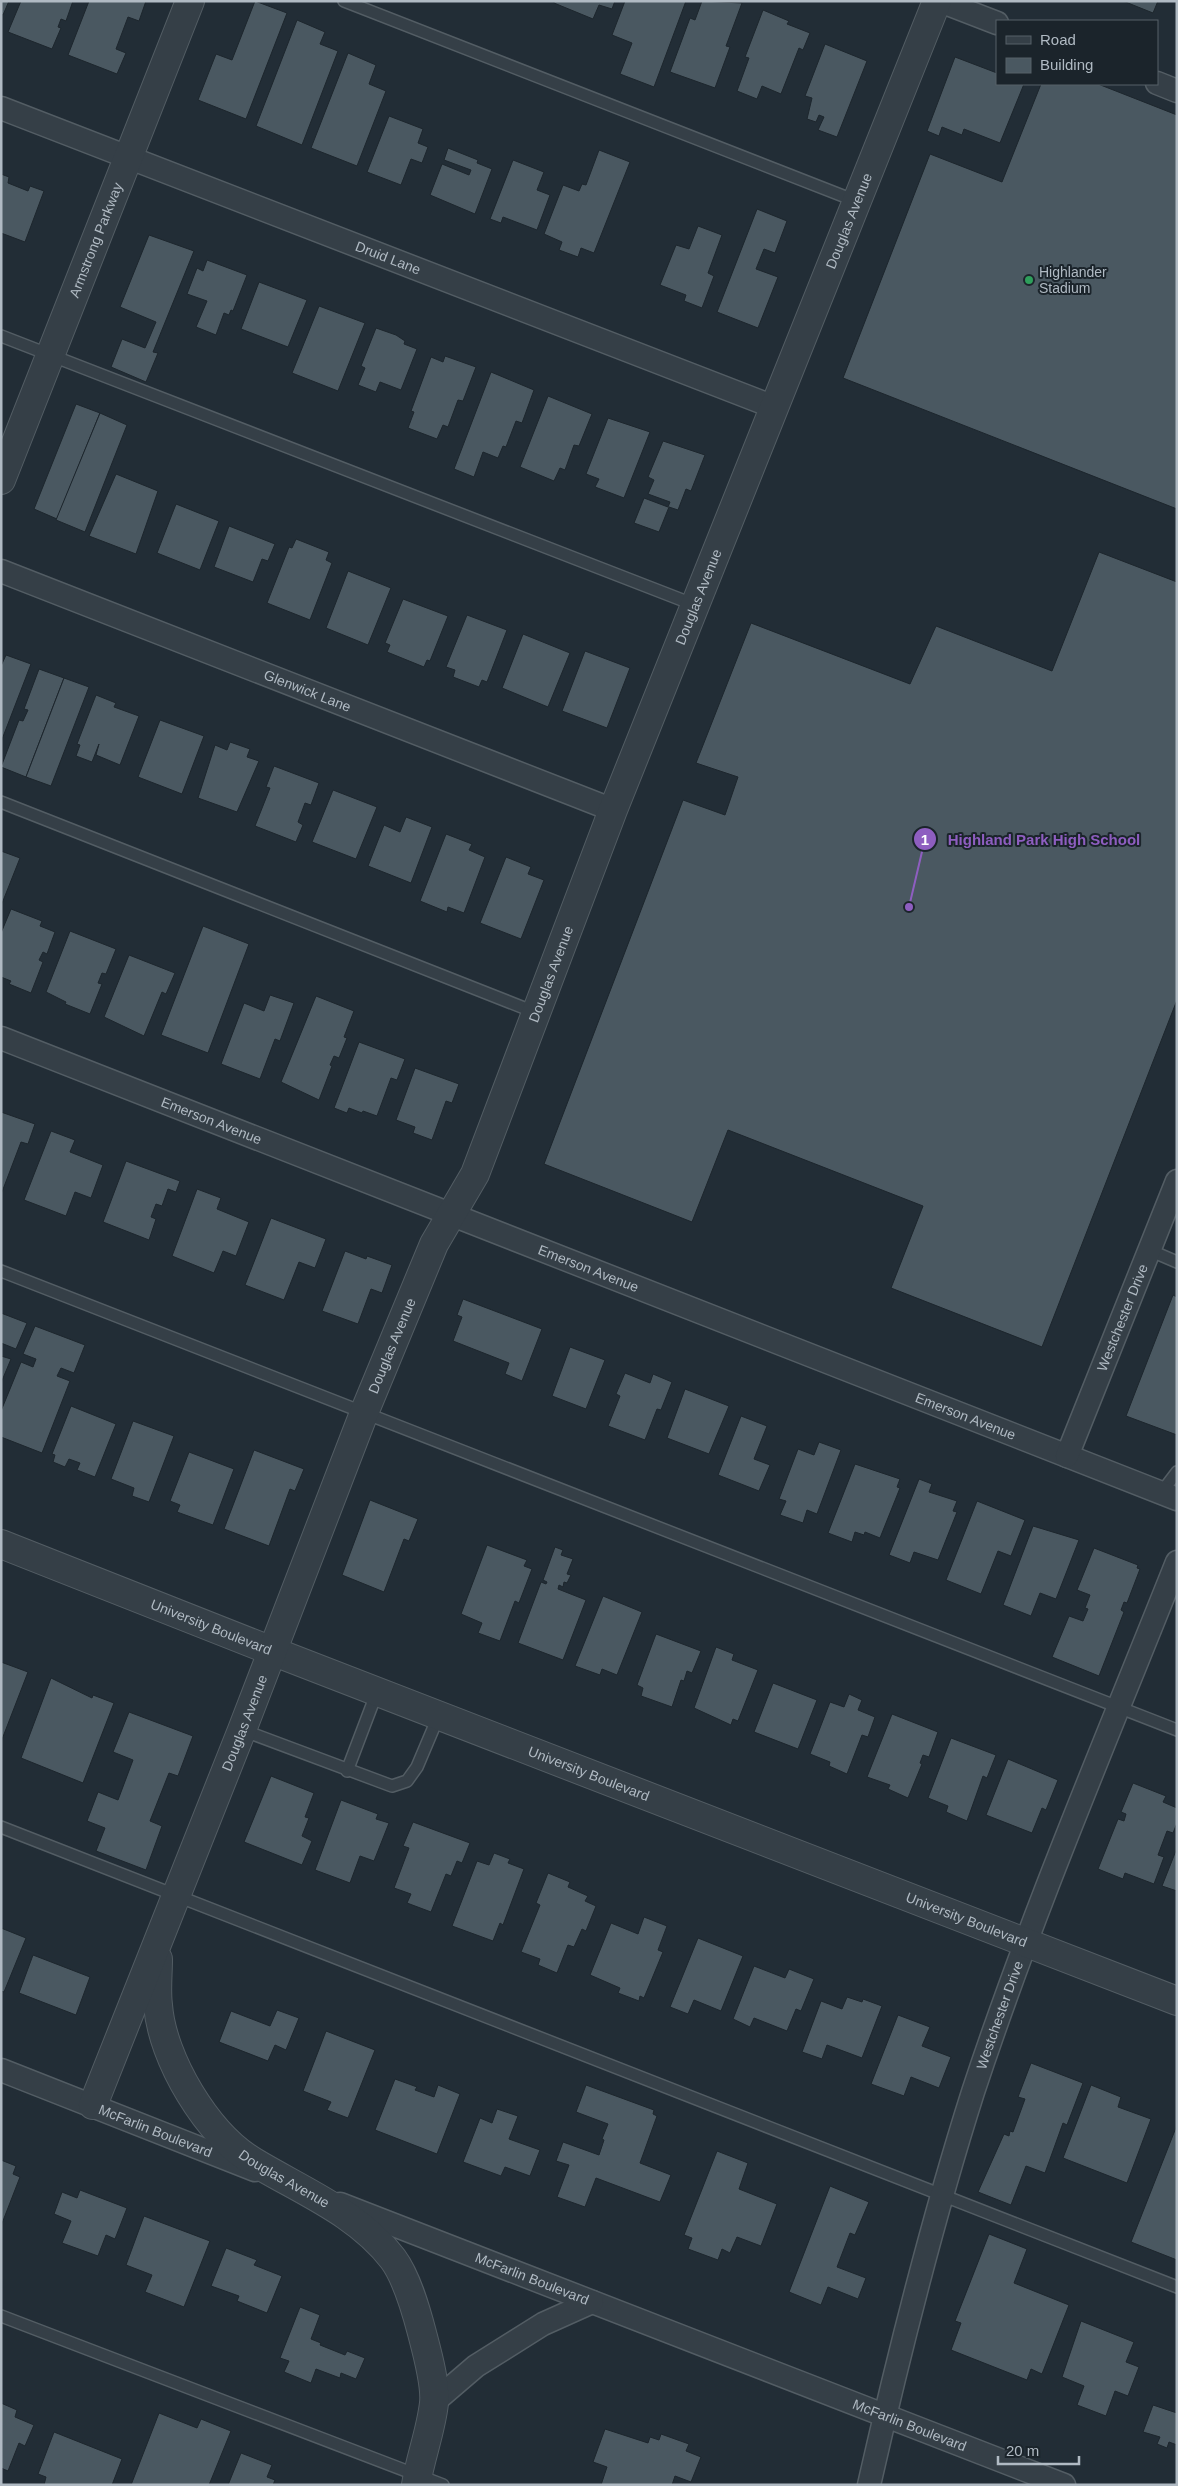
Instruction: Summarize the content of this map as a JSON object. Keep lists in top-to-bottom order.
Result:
{
  "streets": {
    "street": [
      "Douglas Avenue",
      "Armstrong Parkway",
      "Druid Lane",
      "Glenwick Lane",
      "Emerson Avenue",
      "Westchester Drive",
      "University Boulevard",
      "McFarlin Boulevard"
    ]
  },
  "crossings": [
    ["Douglas Avenue", "Druid Lane"],
    ["Douglas Avenue", "Glenwick Lane"],
    ["Douglas Avenue", "Emerson Avenue"],
    ["Douglas Avenue", "University Boulevard"],
    ["Douglas Avenue", "McFarlin Boulevard"],
    ["Armstrong Parkway", "Druid Lane"],
    ["Emerson Avenue", "Westchester Drive"],
    ["Westchester Drive", "University Boulevard"],
    ["Westchester Drive", "McFarlin Boulevard"]
  ],
  "places": ["Highlander Stadium", "Highland Park High School"],
  "legend": ["Road", "Building"],
  "scale_bar": "20 m"
}
